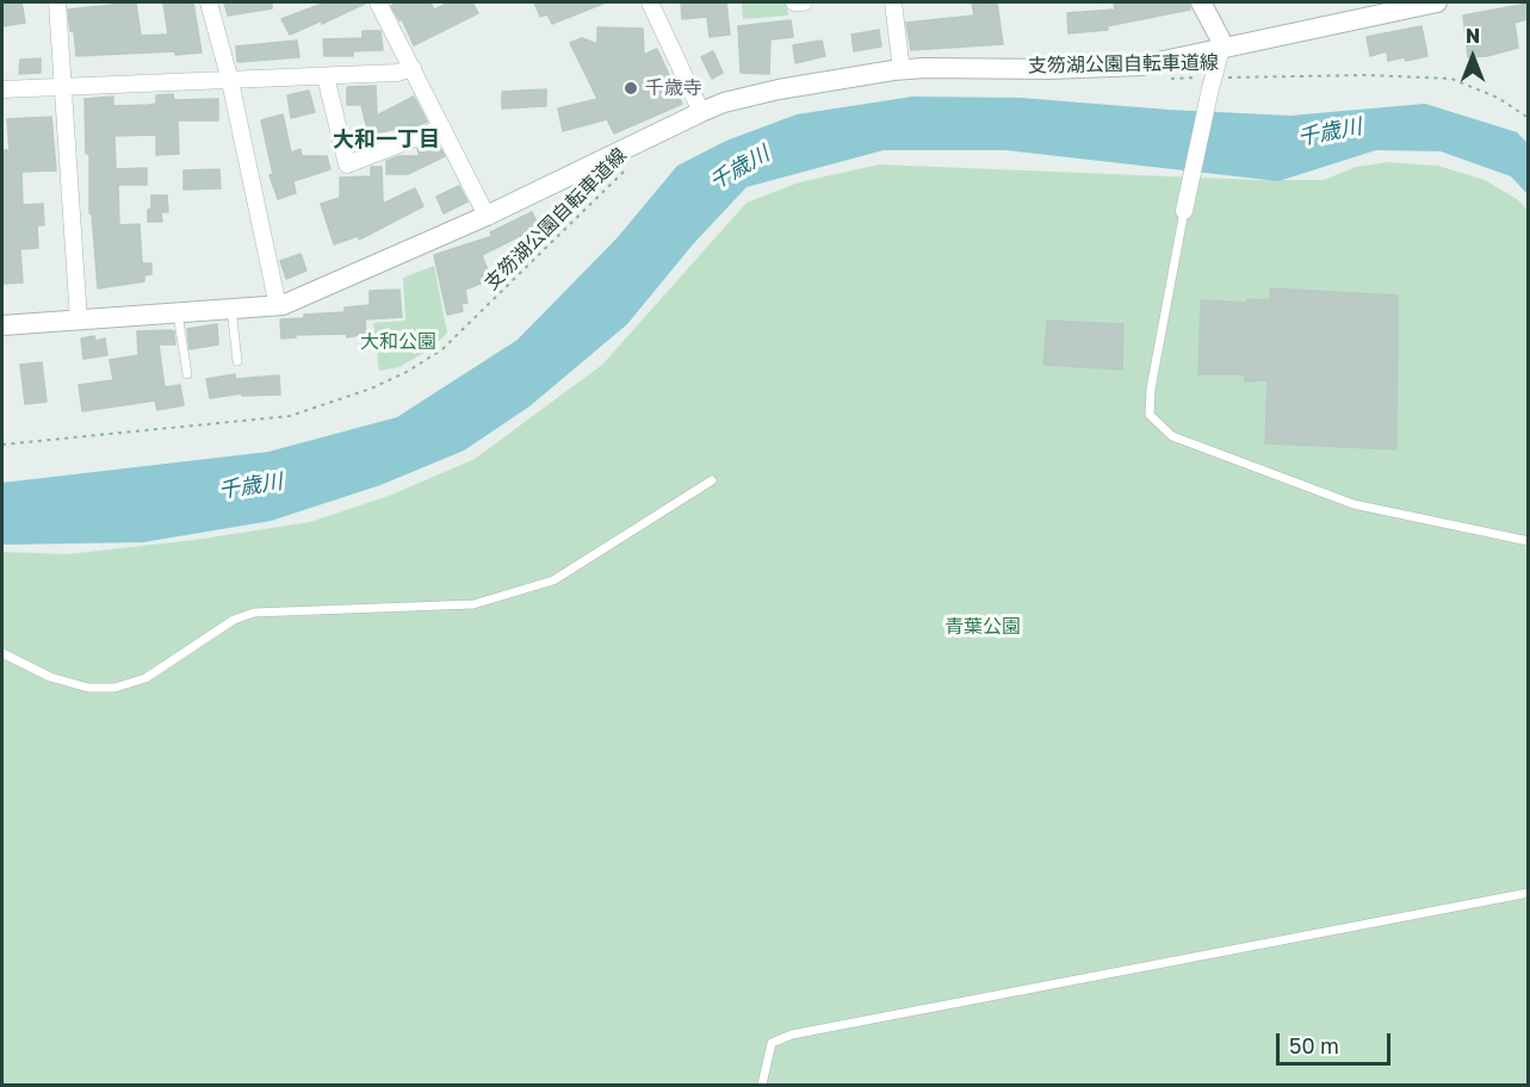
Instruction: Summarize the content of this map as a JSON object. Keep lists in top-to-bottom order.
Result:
{
  "streets": {
    "path": ["支笏湖公園自転車道線"]
  },
  "districts": ["大和一丁目"],
  "water": ["千歳川"],
  "parks": ["大和公園", "青葉公園"],
  "places": ["千歳寺"],
  "scale_bar": "50 m",
  "north": "top"
}
